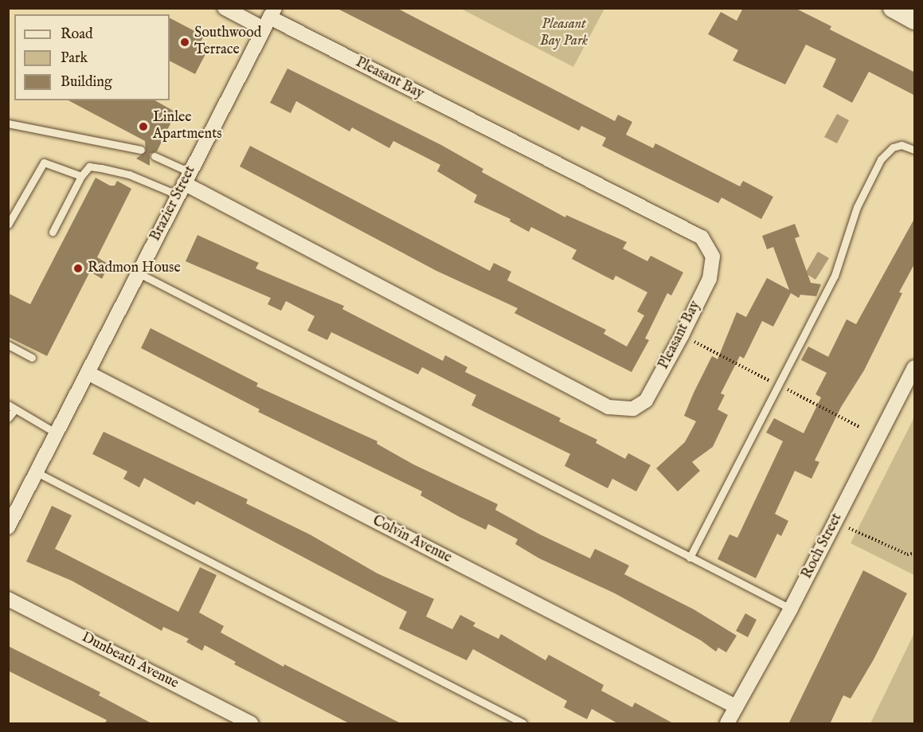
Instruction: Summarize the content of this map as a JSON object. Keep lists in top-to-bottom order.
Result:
{
  "streets": {
    "street": [
      "Pleasant Bay",
      "Brazier Street",
      "Colvin Avenue",
      "Roch Street",
      "Dunbeath Avenue"
    ]
  },
  "crossings": [
    ["Pleasant Bay", "Brazier Street"],
    ["Brazier Street", "Colvin Avenue"],
    ["Colvin Avenue", "Roch Street"]
  ],
  "parks": ["Pleasant Bay Park"],
  "places": ["Southwood Terrace", "Linlee Apartments", "Radmon House"],
  "legend": ["Road", "Park", "Building"]
}
